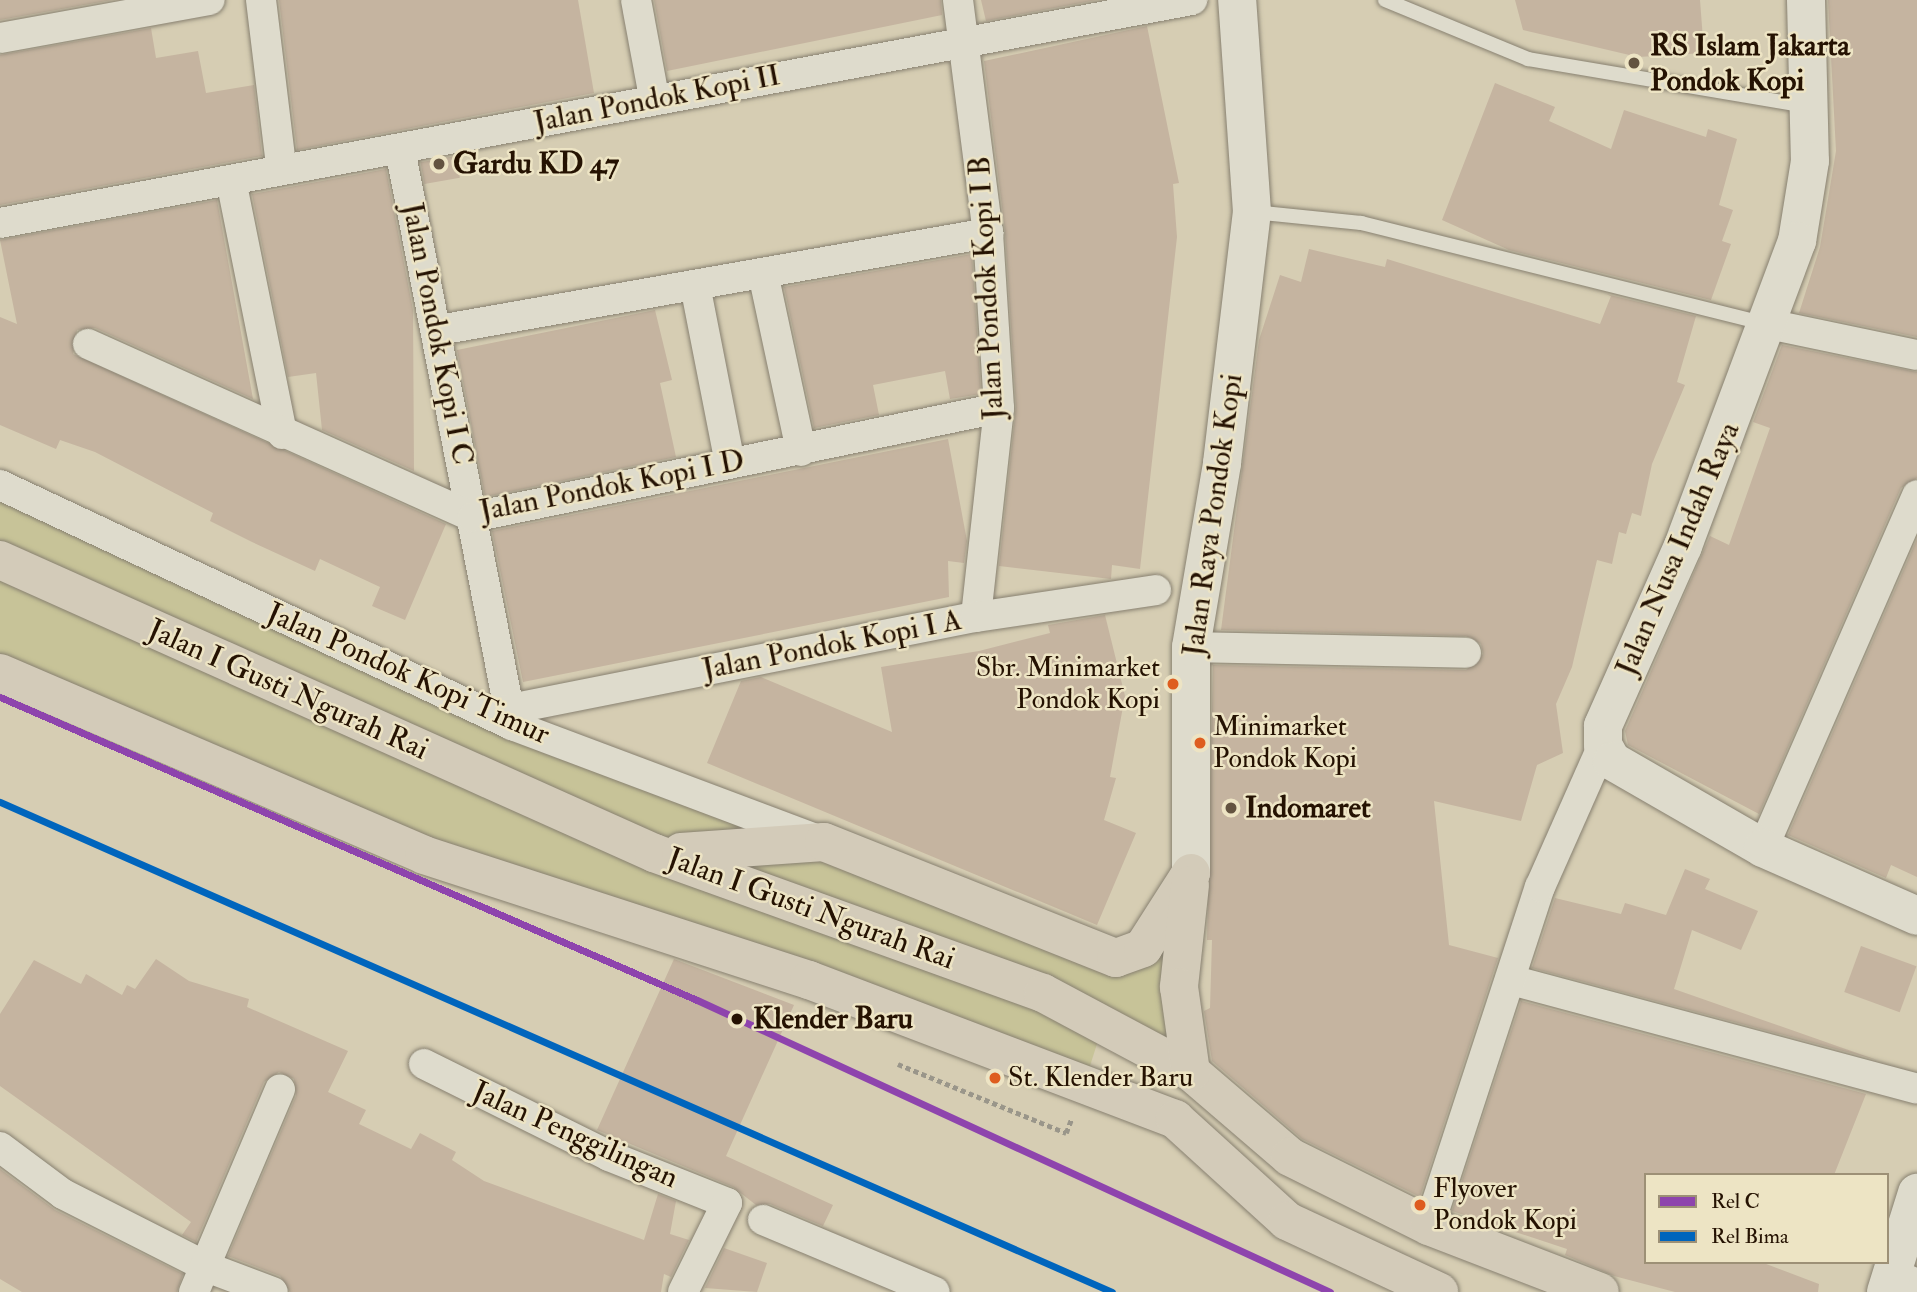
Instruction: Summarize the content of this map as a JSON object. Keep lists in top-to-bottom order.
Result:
{
  "streets": {
    "main road": ["Jalan Raya Pondok Kopi", "Jalan I Gusti Ngurah Rai"],
    "street": [
      "Jalan Pondok Kopi II",
      "Jalan Pondok Kopi I B",
      "Jalan Pondok Kopi I C",
      "Jalan Pondok Kopi I D",
      "Jalan Nusa Indah Raya",
      "Jalan Pondok Kopi I A",
      "Jalan Pondok Kopi Timur",
      "Jalan Penggilingan"
    ]
  },
  "crossings": [
    ["Jalan Pondok Kopi II", "Jalan Pondok Kopi I B"],
    ["Jalan Pondok Kopi II", "Jalan Pondok Kopi I C"],
    ["Jalan Pondok Kopi I B", "Jalan Pondok Kopi I D"],
    ["Jalan Pondok Kopi I B", "Jalan Pondok Kopi I A"],
    ["Jalan Pondok Kopi I C", "Jalan Pondok Kopi I D"],
    ["Jalan Pondok Kopi I C", "Jalan Pondok Kopi I A"],
    ["Jalan Pondok Kopi I C", "Jalan Pondok Kopi Timur"],
    ["Jalan Raya Pondok Kopi", "Jalan I Gusti Ngurah Rai"],
    ["Jalan Pondok Kopi I A", "Jalan Pondok Kopi Timur"]
  ],
  "places": [
    "RS Islam Jakarta Pondok Kopi",
    "Gardu KD 47",
    "Sbr. Minimarket Pondok Kopi",
    "Minimarket Pondok Kopi",
    "Indomaret",
    "Klender Baru",
    "St. Klender Baru",
    "Flyover Pondok Kopi"
  ],
  "lines": ["rail line C", "rail line Bima"],
  "legend": ["Rel C", "Rel Bima"]
}
